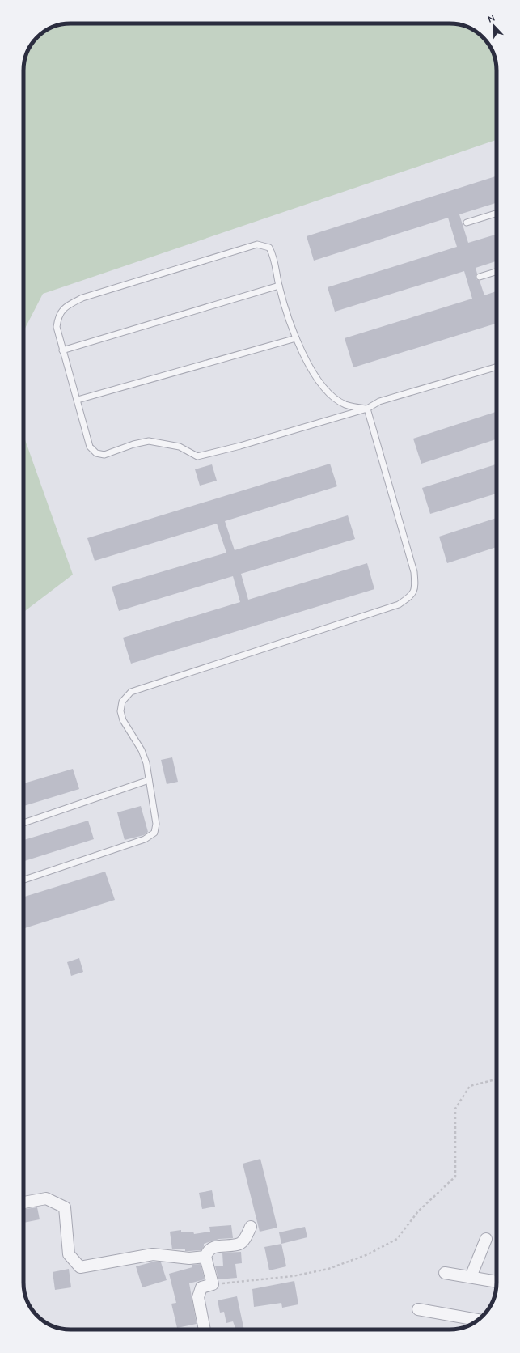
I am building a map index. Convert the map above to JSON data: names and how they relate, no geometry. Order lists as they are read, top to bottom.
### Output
{
  "north": "top"
}
